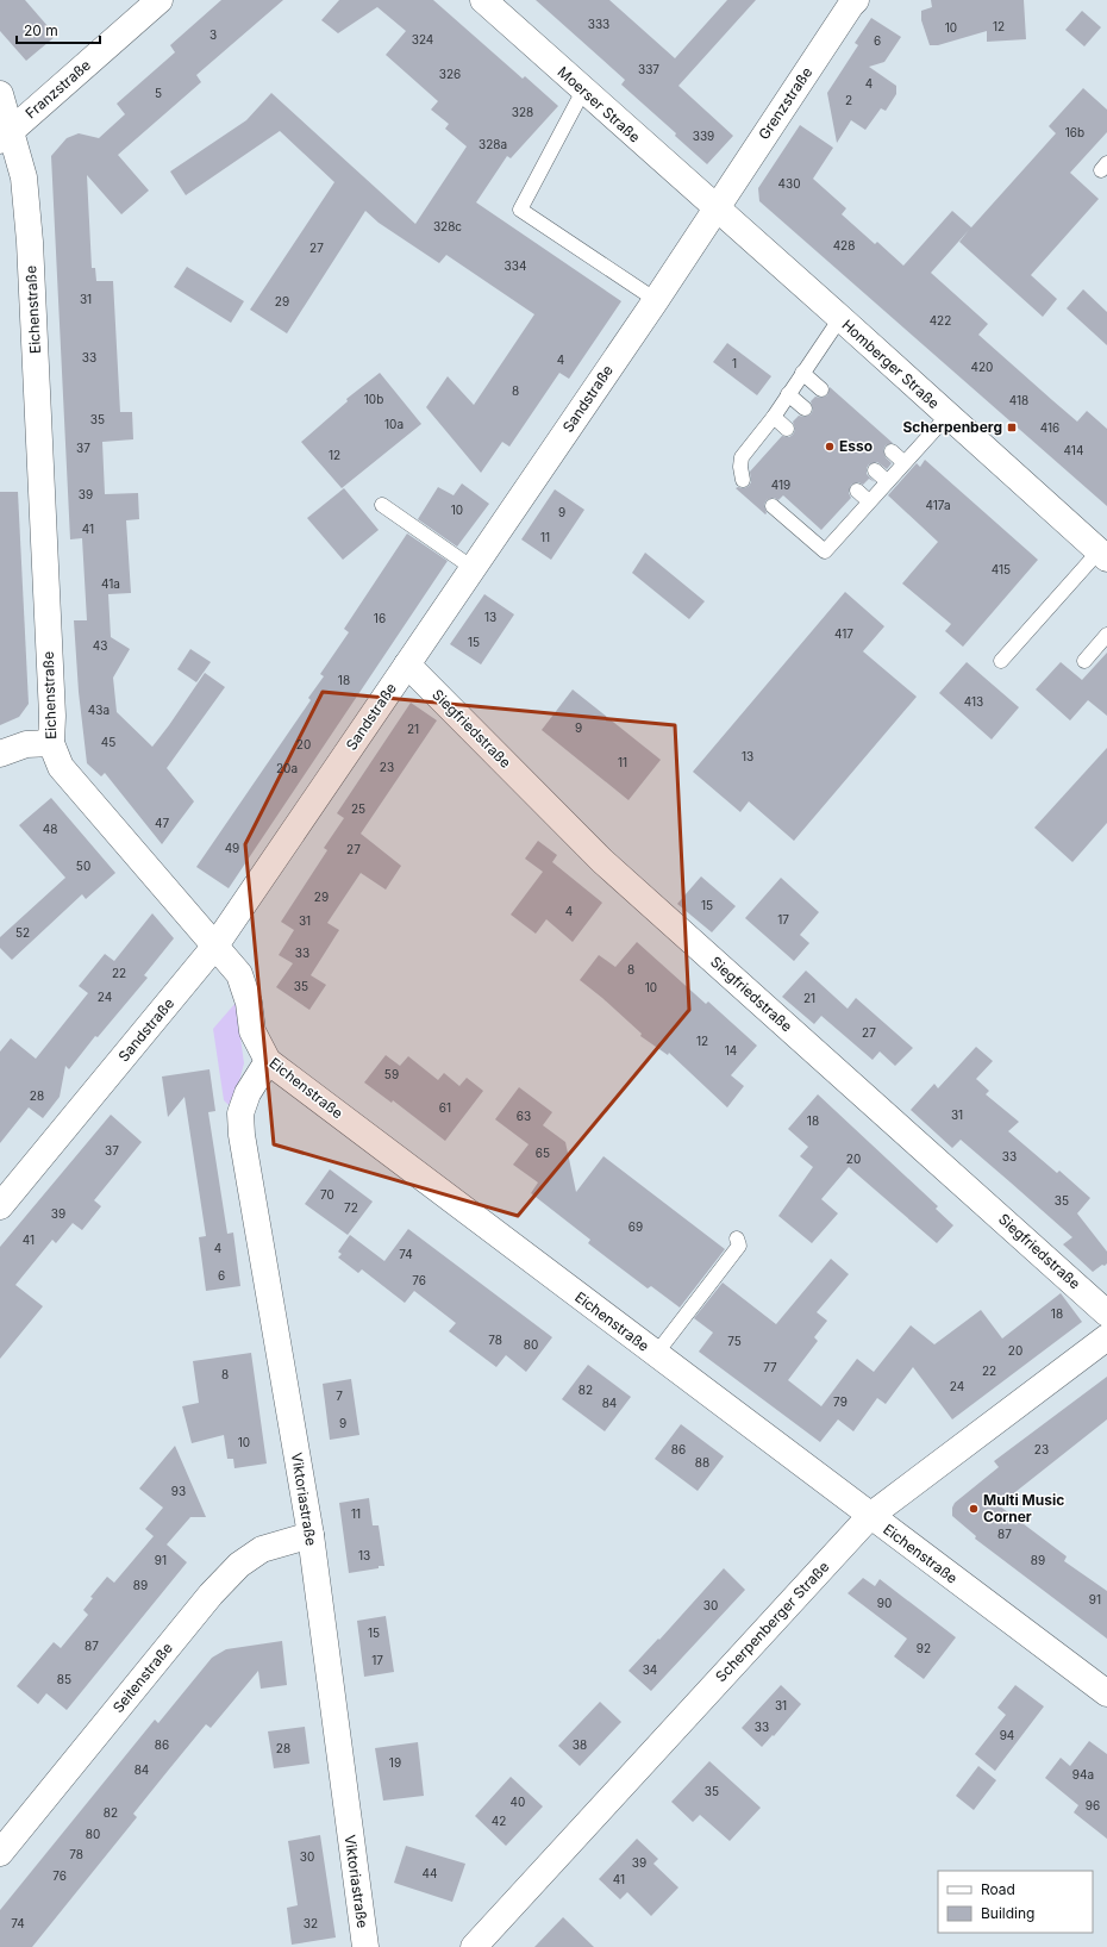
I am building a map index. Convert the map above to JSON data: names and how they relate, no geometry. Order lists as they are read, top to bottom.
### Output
{
  "streets": {
    "street": [
      "Franzstraße",
      "Grenzstraße",
      "Moerser Straße",
      "Eichenstraße",
      "Homberger Straße",
      "Sandstraße",
      "Siegfriedstraße",
      "Viktoriastraße",
      "Scherpenberger Straße",
      "Seitenstraße"
    ]
  },
  "crossings": [
    ["Franzstraße", "Eichenstraße"],
    ["Grenzstraße", "Moerser Straße"],
    ["Grenzstraße", "Homberger Straße"],
    ["Grenzstraße", "Sandstraße"],
    ["Moerser Straße", "Homberger Straße"],
    ["Moerser Straße", "Sandstraße"],
    ["Eichenstraße", "Sandstraße"],
    ["Eichenstraße", "Viktoriastraße"],
    ["Eichenstraße", "Scherpenberger Straße"],
    ["Homberger Straße", "Sandstraße"],
    ["Sandstraße", "Siegfriedstraße"],
    ["Viktoriastraße", "Seitenstraße"]
  ],
  "places": {
    "transit": ["Scherpenberg"],
    "other": ["Esso", "Multi Music Corner"]
  },
  "house_numbers": [
    "333",
    "12",
    "10",
    "3",
    "324",
    "6",
    "337",
    "326",
    "4",
    "5",
    "2",
    "328",
    "16b",
    "339",
    "328a",
    "430",
    "328c",
    "428",
    "27",
    "334",
    "31",
    "29",
    "422",
    "33",
    "4",
    "1",
    "420",
    "8",
    "10b",
    "418",
    "35",
    "10a",
    "416",
    "37",
    "414",
    "12",
    "419",
    "39",
    "417a",
    "10",
    "9",
    "41",
    "11",
    "415",
    "41a",
    "13",
    "16",
    "417",
    "15",
    "43",
    "18",
    "413",
    "43a",
    "9",
    "21",
    "45",
    "20",
    "13",
    "11",
    "23",
    "20a",
    "25",
    "47",
    "48",
    "49",
    "27",
    "50",
    "29",
    "15",
    "4",
    "17",
    "31",
    "52",
    "33",
    "8",
    "22",
    "35",
    "10",
    "24",
    "21",
    "27",
    "12",
    "14",
    "59",
    "28",
    "61",
    "31",
    "63",
    "18",
    "37",
    "65",
    "33",
    "20",
    "70",
    "35",
    "72",
    "39",
    "69",
    "41",
    "4",
    "74",
    "6",
    "76",
    "18",
    "78",
    "75",
    "80",
    "20",
    "77",
    "22",
    "8",
    "24",
    "82",
    "7",
    "79",
    "84",
    "9",
    "10",
    "86",
    "23",
    "88",
    "93",
    "11",
    "87",
    "13",
    "91",
    "89",
    "89",
    "91",
    "90",
    "30",
    "15",
    "87",
    "92",
    "17",
    "34",
    "85",
    "31",
    "33",
    "94",
    "86",
    "38",
    "28",
    "19",
    "84",
    "94a",
    "35",
    "40",
    "96",
    "82",
    "42",
    "80",
    "78",
    "30",
    "39",
    "44",
    "76",
    "41",
    "74",
    "32"
  ],
  "legend": ["Road", "Building"],
  "scale_bar": "20 m"
}
